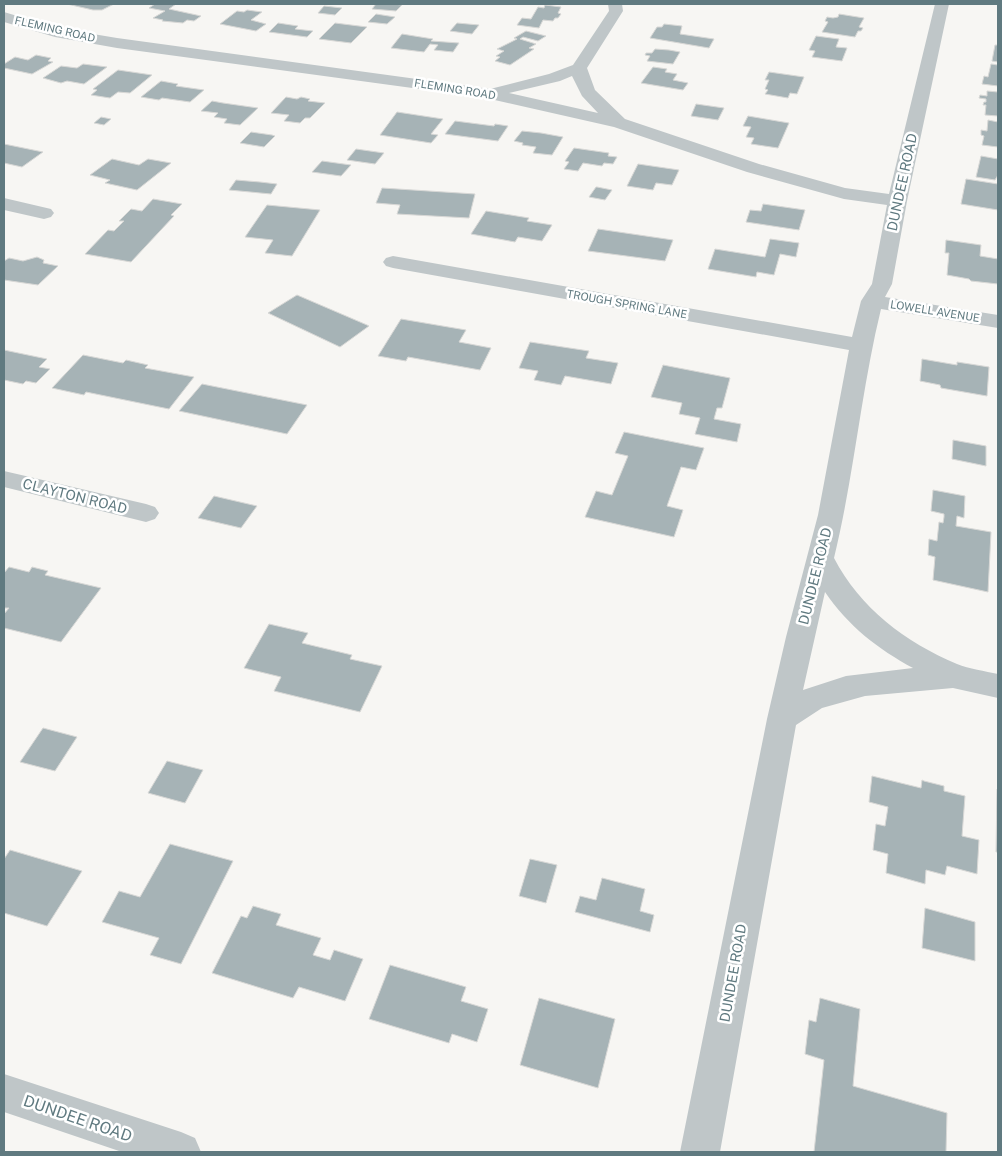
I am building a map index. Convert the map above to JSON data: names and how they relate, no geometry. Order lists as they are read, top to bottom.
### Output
{
  "streets": {
    "street": [
      "FLEMING ROAD",
      "DUNDEE ROAD",
      "TROUGH SPRING LANE",
      "LOWELL AVENUE",
      "CLAYTON ROAD"
    ]
  },
  "crossings": [
    ["FLEMING ROAD", "DUNDEE ROAD"],
    ["DUNDEE ROAD", "TROUGH SPRING LANE"],
    ["DUNDEE ROAD", "LOWELL AVENUE"]
  ]
}
